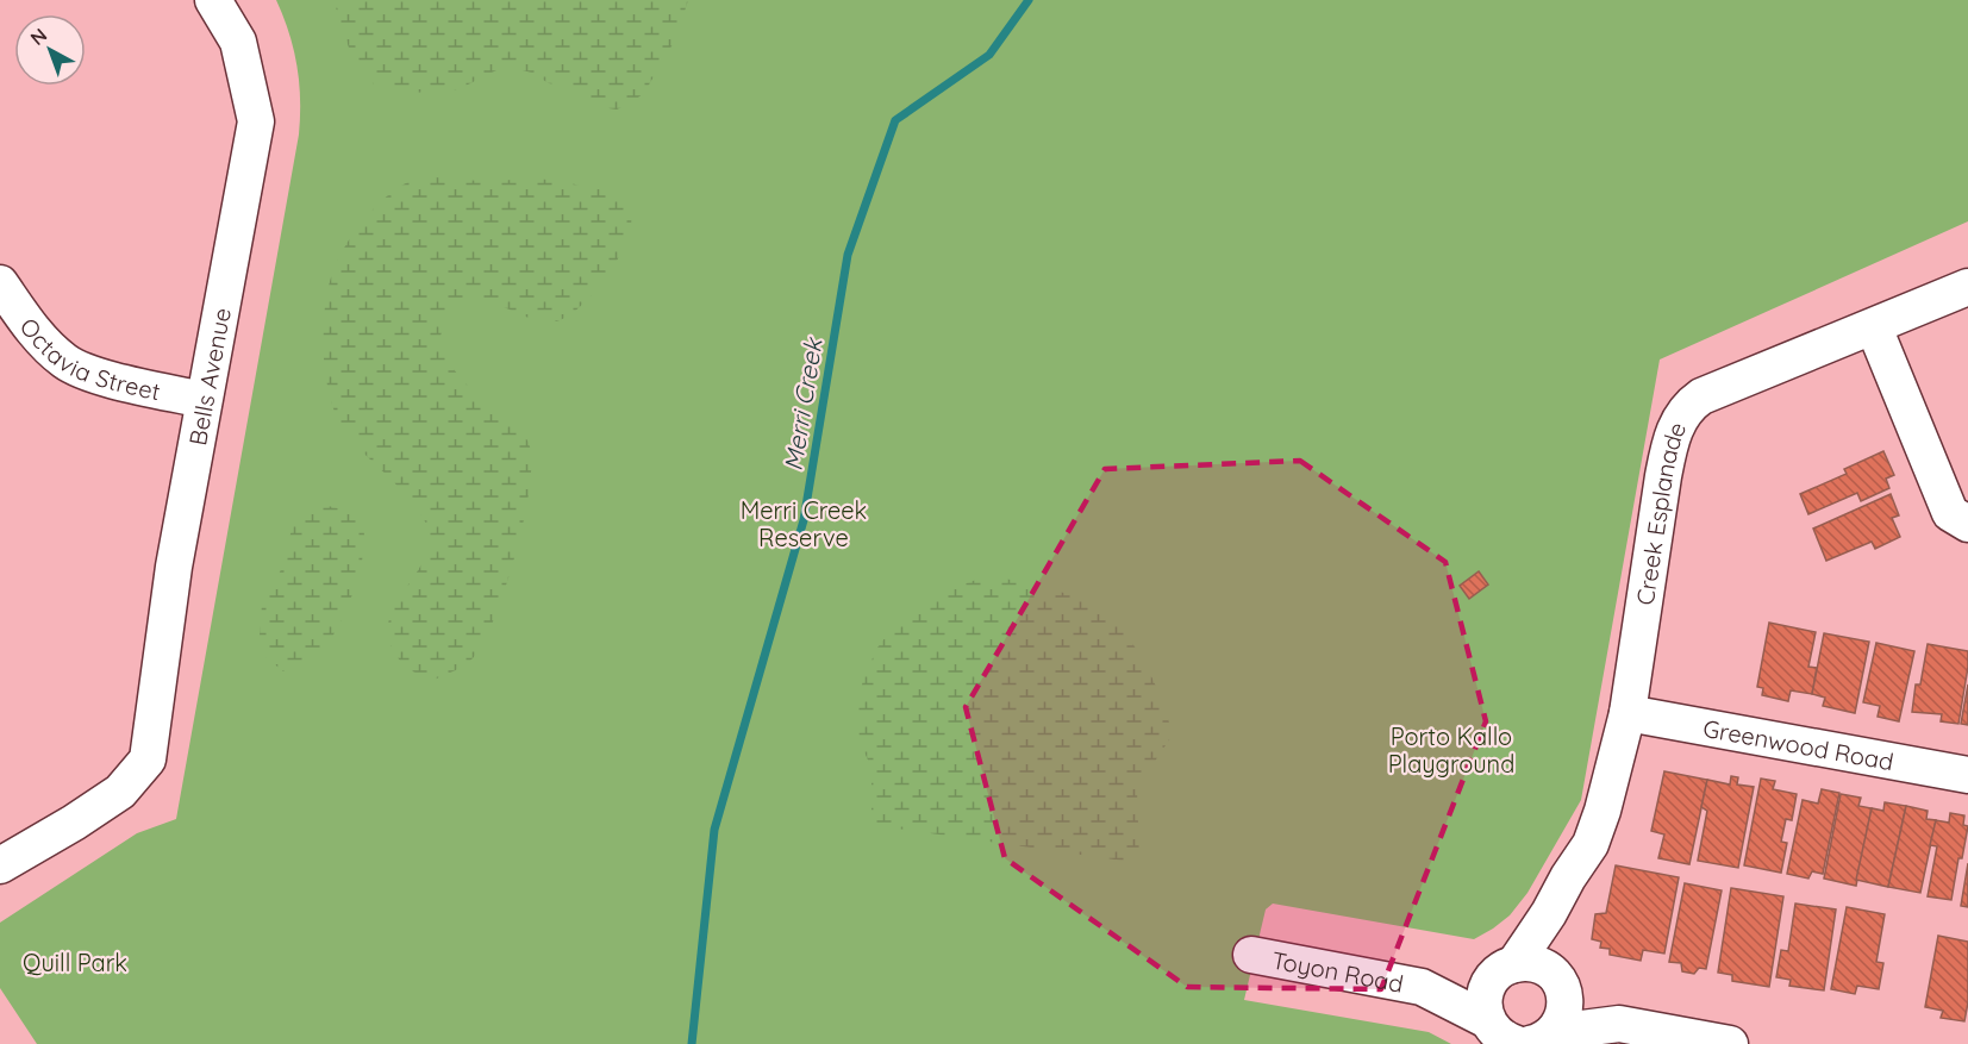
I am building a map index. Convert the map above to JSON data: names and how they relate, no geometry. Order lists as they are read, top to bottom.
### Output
{
  "streets": {
    "street": [
      "Octavia Street",
      "Bells Avenue",
      "Creek Esplanade",
      "Greenwood Road",
      "Toyon Road"
    ]
  },
  "crossings": [
    ["Octavia Street", "Bells Avenue"],
    ["Creek Esplanade", "Greenwood Road"],
    ["Creek Esplanade", "Toyon Road"]
  ],
  "water": ["Merri Creek"],
  "parks": ["Merri Creek Reserve", "Porto Kallo Playground", "Quill Park"],
  "north": "top left"
}
